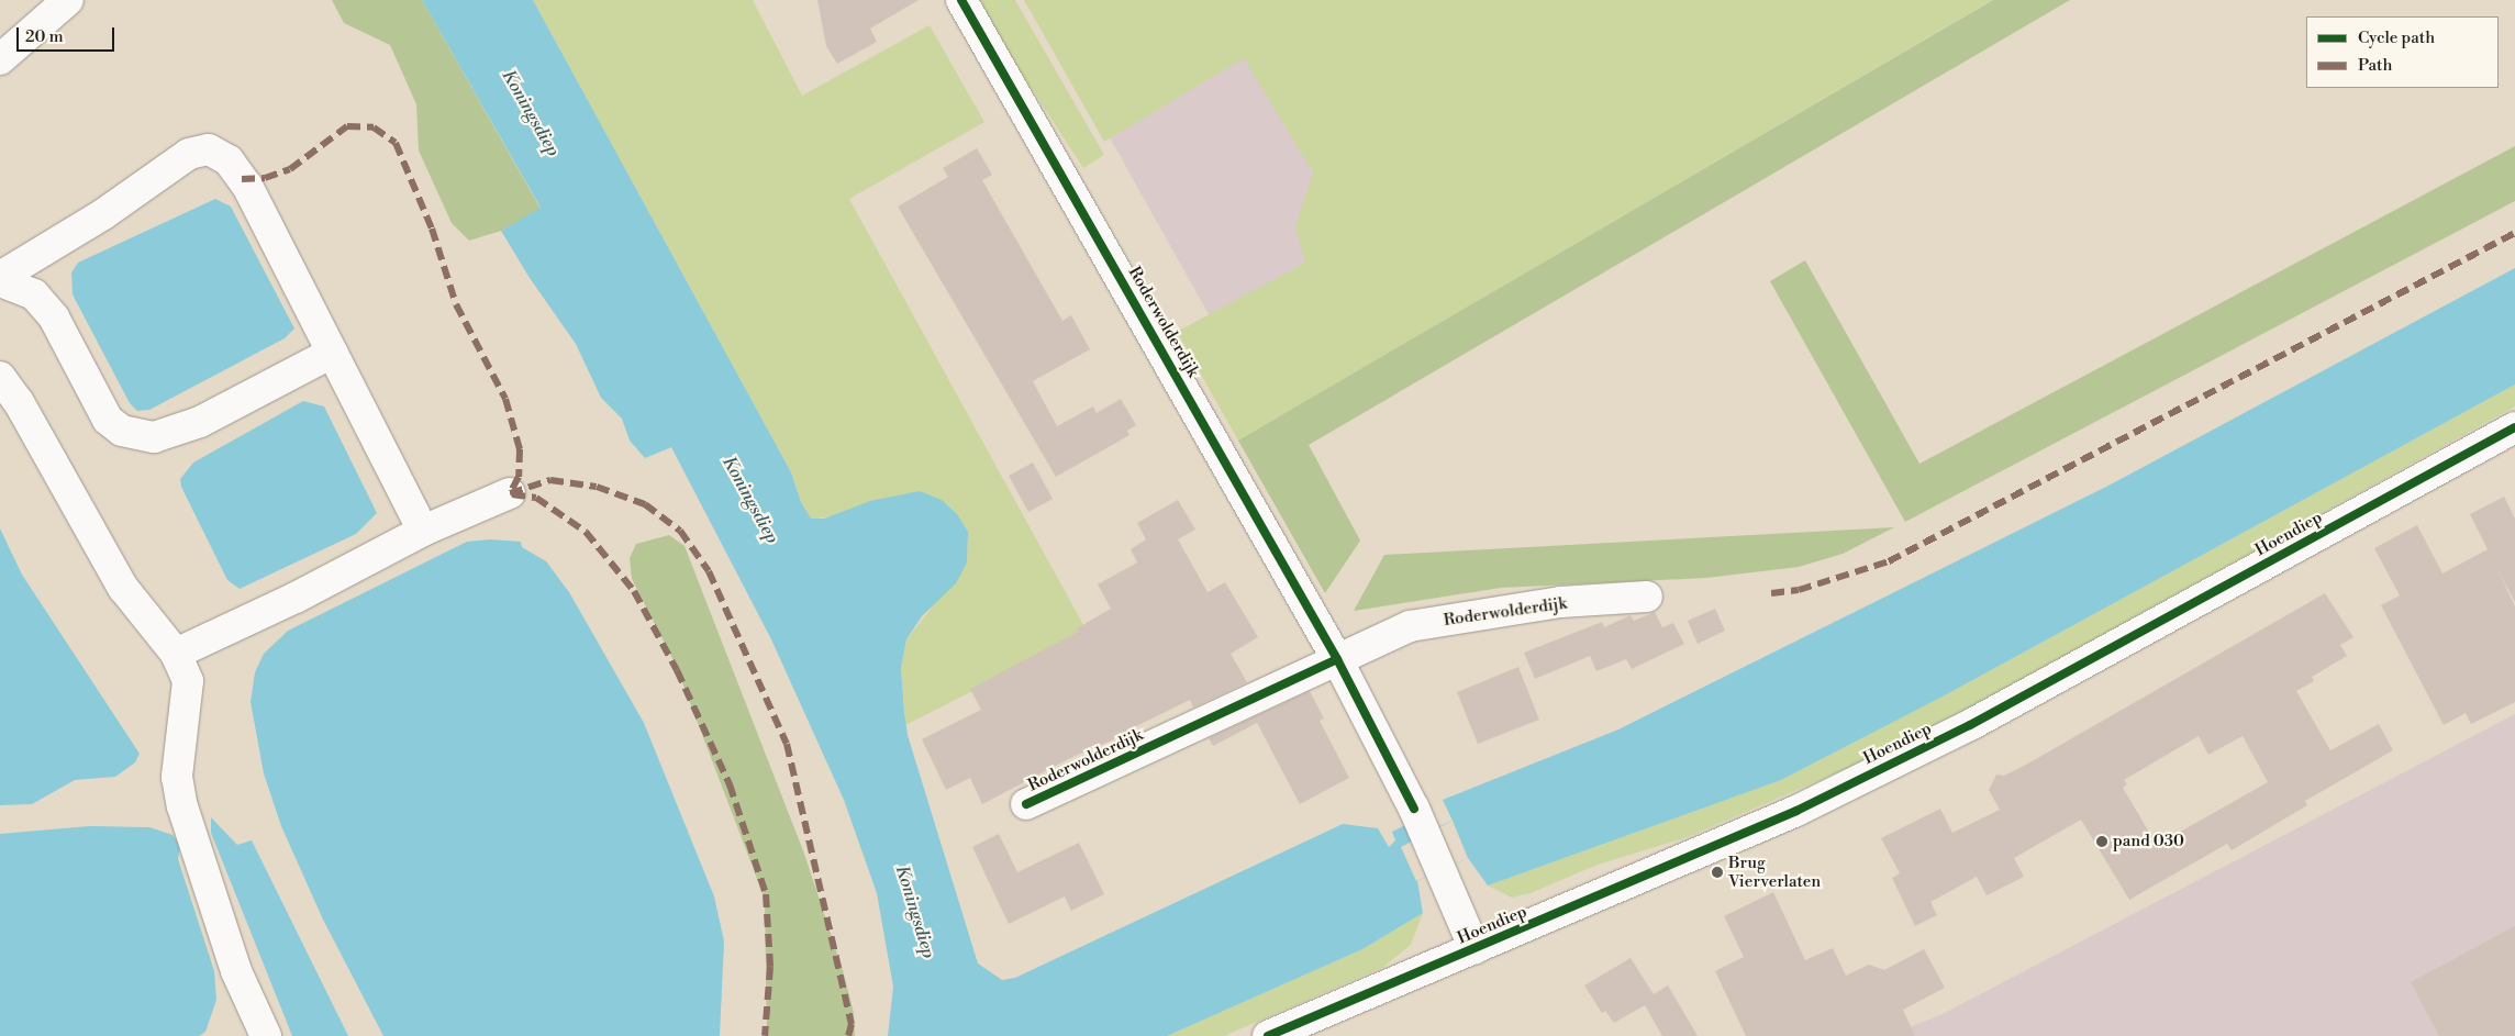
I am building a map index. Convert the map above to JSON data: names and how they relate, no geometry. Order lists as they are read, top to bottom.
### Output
{
  "streets": {
    "street": ["Roderwolderdijk", "Hoendiep"]
  },
  "crossings": [
    ["Roderwolderdijk", "Hoendiep"]
  ],
  "water": ["Koningsdiep"],
  "places": ["pand 030", "Brug Vierverlaten"],
  "legend": ["Cycle path", "Path"],
  "scale_bar": "20 m"
}
